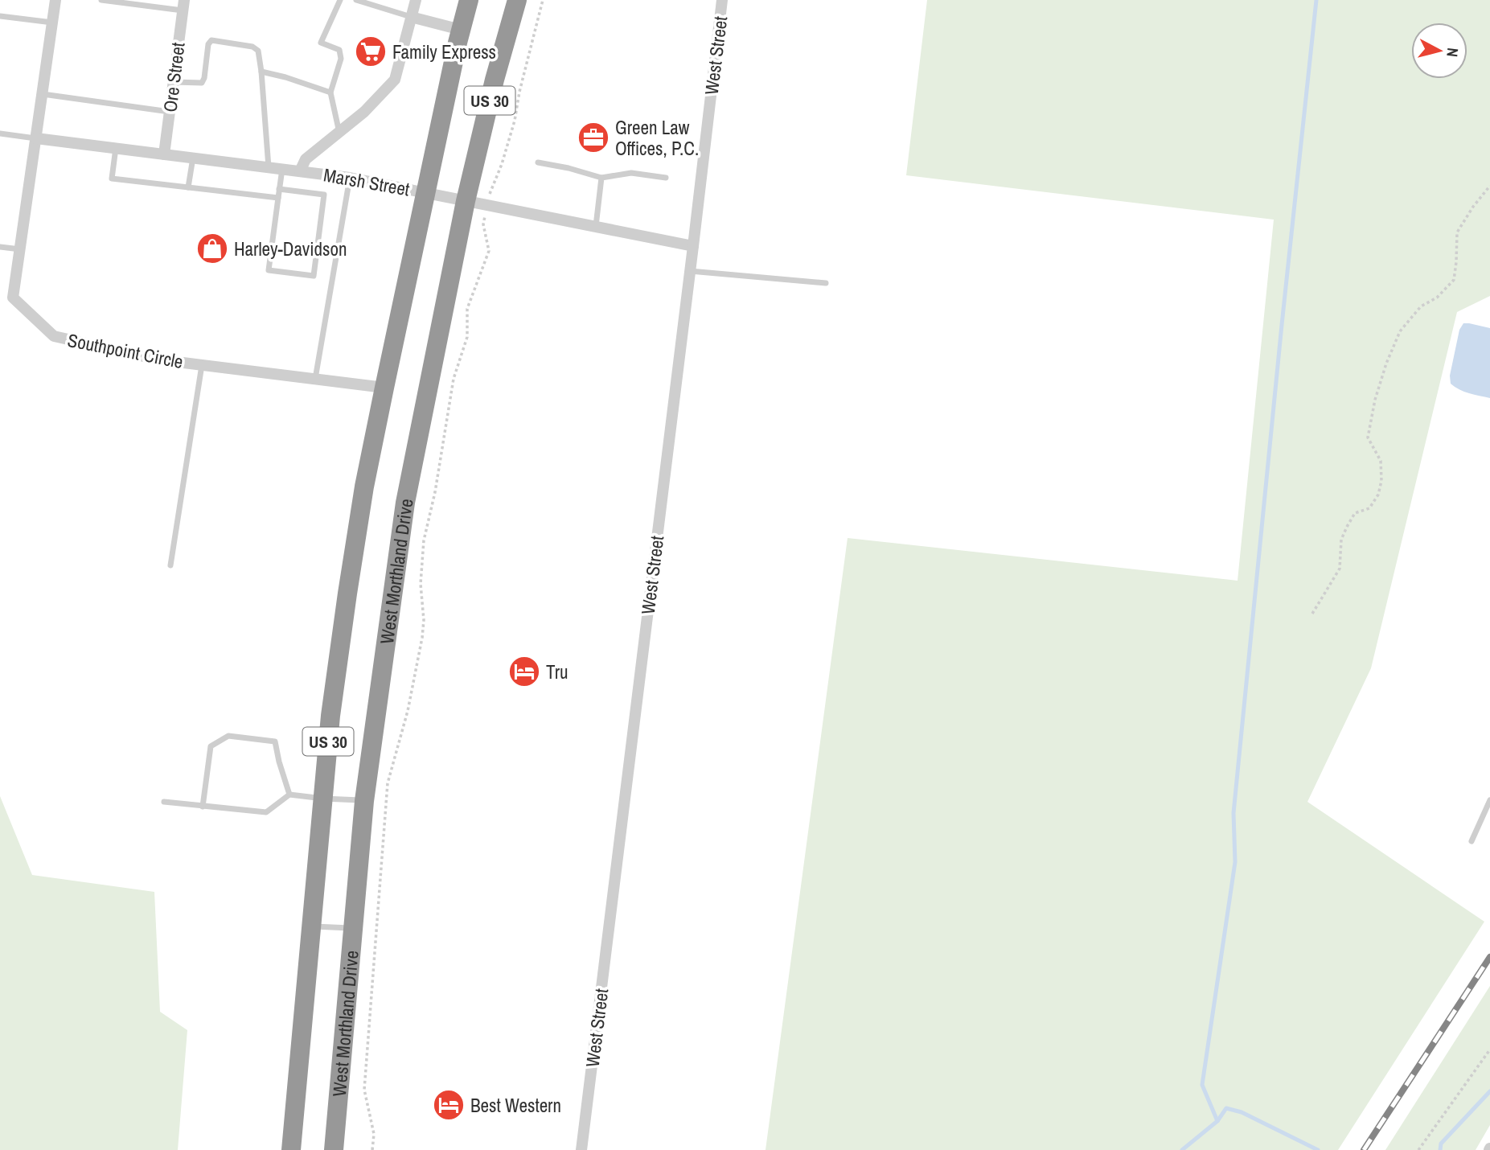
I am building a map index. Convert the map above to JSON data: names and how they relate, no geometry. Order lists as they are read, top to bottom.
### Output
{
  "streets": {
    "highway": ["US 30", "West Morthland Drive"],
    "street": [
      "West Street",
      "Ore Street",
      "Marsh Street",
      "Southpoint Circle"
    ]
  },
  "crossings": [
    ["West Street", "Marsh Street"],
    ["Ore Street", "Marsh Street"],
    ["US 30", "Marsh Street"],
    ["US 30", "Southpoint Circle"],
    ["Marsh Street", "Southpoint Circle"],
    ["Marsh Street", "West Morthland Drive"]
  ],
  "places": {
    "supermarket": ["Family Express"],
    "office": ["Green Law Offices, P.C."],
    "shop": ["Harley-Davidson"],
    "hotel": ["Tru", "Best Western"]
  },
  "north": "right"
}
